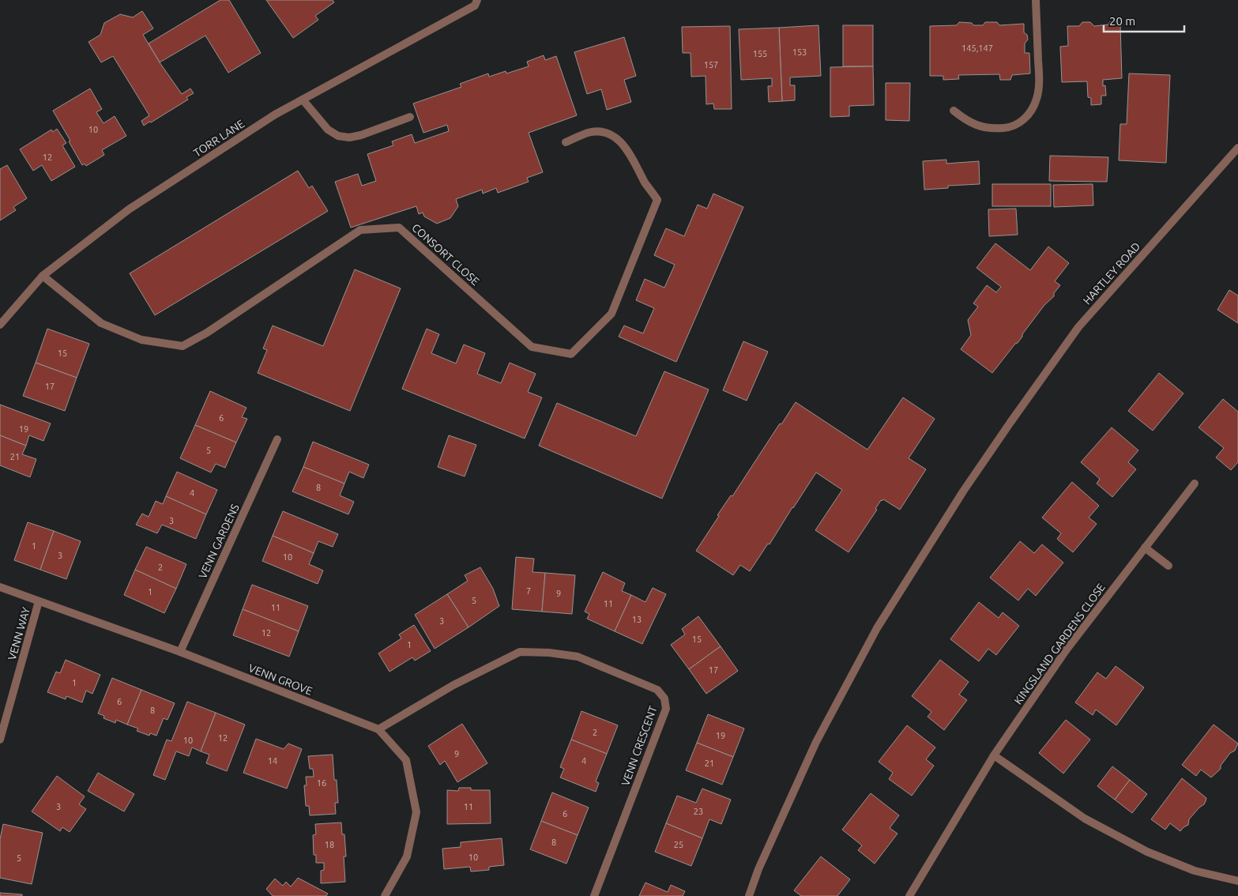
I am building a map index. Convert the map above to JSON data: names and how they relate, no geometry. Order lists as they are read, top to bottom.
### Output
{
  "streets": {
    "street": [
      "TORR LANE",
      "CONSORT CLOSE",
      "HARTLEY ROAD",
      "VENN GARDENS",
      "VENN WAY",
      "KINGSLAND GARDENS CLOSE",
      "VENN GROVE",
      "VENN CRESCENT"
    ]
  },
  "crossings": [
    ["TORR LANE", "CONSORT CLOSE"],
    ["VENN GARDENS", "VENN GROVE"],
    ["VENN WAY", "VENN GROVE"],
    ["VENN GROVE", "VENN CRESCENT"]
  ],
  "house_numbers": [
    "145,147",
    "153",
    "155",
    "157",
    "10",
    "12",
    "15",
    "17",
    "6",
    "19",
    "5",
    "21",
    "8",
    "4",
    "3",
    "1",
    "3",
    "10",
    "2",
    "7",
    "1",
    "9",
    "5",
    "11",
    "11",
    "13",
    "3",
    "12",
    "15",
    "1",
    "17",
    "1",
    "6",
    "8",
    "2",
    "19",
    "12",
    "10",
    "9",
    "14",
    "4",
    "21",
    "16",
    "3",
    "11",
    "23",
    "6",
    "8",
    "18",
    "25",
    "10",
    "5"
  ],
  "scale_bar": "20 m"
}
